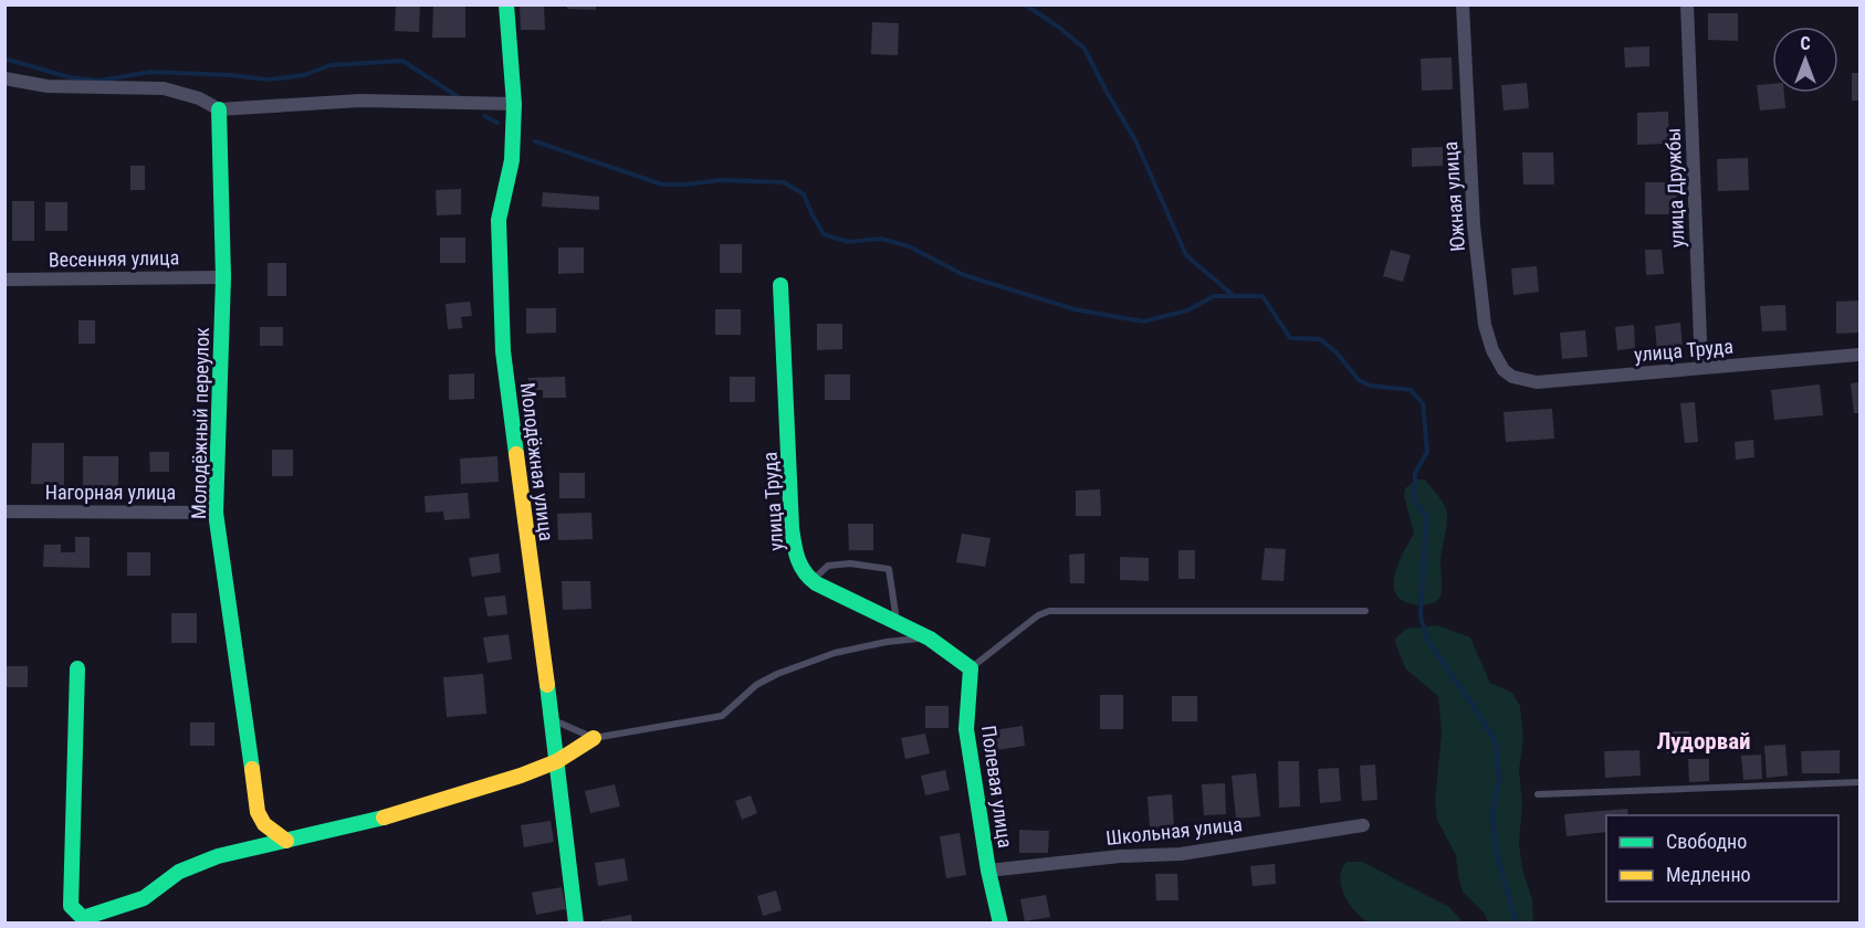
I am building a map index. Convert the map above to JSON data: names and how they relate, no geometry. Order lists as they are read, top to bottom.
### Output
{
  "streets": {
    "street": [
      "улица Дружбы",
      "Южная улица",
      "Весенняя улица",
      "улица Труда",
      "Молодёжный переулок",
      "Молодёжная улица",
      "Нагорная улица",
      "Полевая улица",
      "Школьная улица"
    ]
  },
  "crossings": [
    ["улица Дружбы", "улица Труда"],
    ["Южная улица", "улица Труда"],
    ["Весенняя улица", "Молодёжный переулок"],
    ["улица Труда", "Полевая улица"],
    ["Молодёжный переулок", "Нагорная улица"],
    ["Полевая улица", "Школьная улица"]
  ],
  "districts": ["Лудорвай"],
  "legend": ["Свободно", "Медленно"],
  "north": "top"
}
